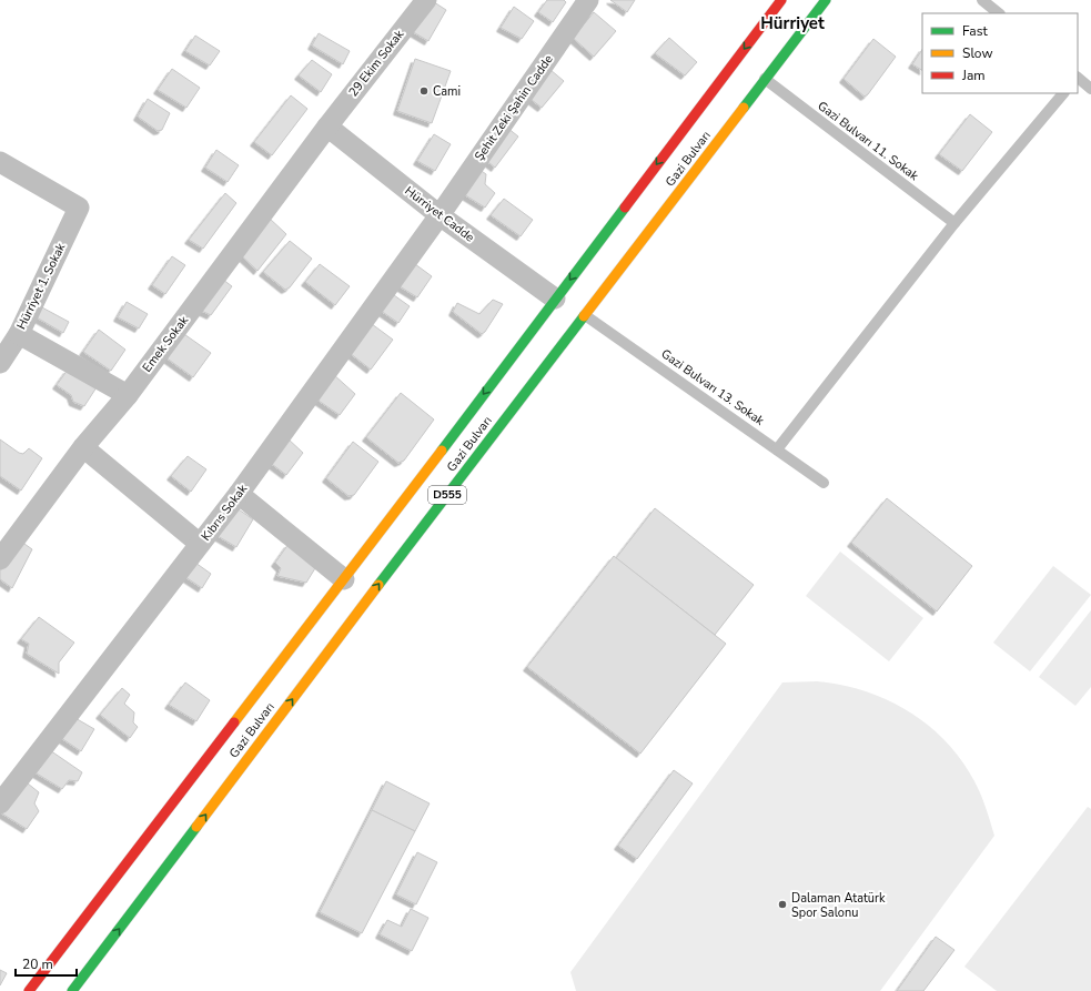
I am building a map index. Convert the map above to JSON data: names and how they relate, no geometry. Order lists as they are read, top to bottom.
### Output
{
  "streets": {
    "main road": ["Gazi Bulvarı", "D555"],
    "street": [
      "29 Ekim Sokak",
      "Şehit Zeki Şahin Cadde",
      "Hürriyet Cadde",
      "Hürriyet 1. Sokak",
      "Emek Sokak",
      "Kıbrıs Sokak"
    ],
    "lane": ["Gazi Bulvarı 11. Sokak", "Gazi Bulvarı 13. Sokak"]
  },
  "crossings": [
    ["29 Ekim Sokak", "Hürriyet Cadde"],
    ["29 Ekim Sokak", "Emek Sokak"],
    ["Şehit Zeki Şahin Cadde", "Hürriyet Cadde"],
    ["Şehit Zeki Şahin Cadde", "Kıbrıs Sokak"],
    ["Gazi Bulvarı 11. Sokak", "Gazi Bulvarı"],
    ["Gazi Bulvarı", "Hürriyet Cadde"],
    ["Gazi Bulvarı", "Gazi Bulvarı 13. Sokak"],
    ["Hürriyet Cadde", "Emek Sokak"],
    ["Hürriyet Cadde", "Kıbrıs Sokak"]
  ],
  "districts": ["Hürriyet"],
  "places": ["Cami", "Dalaman Atatürk Spor Salonu"],
  "legend": ["Fast", "Slow", "Jam"],
  "scale_bar": "20 m"
}
